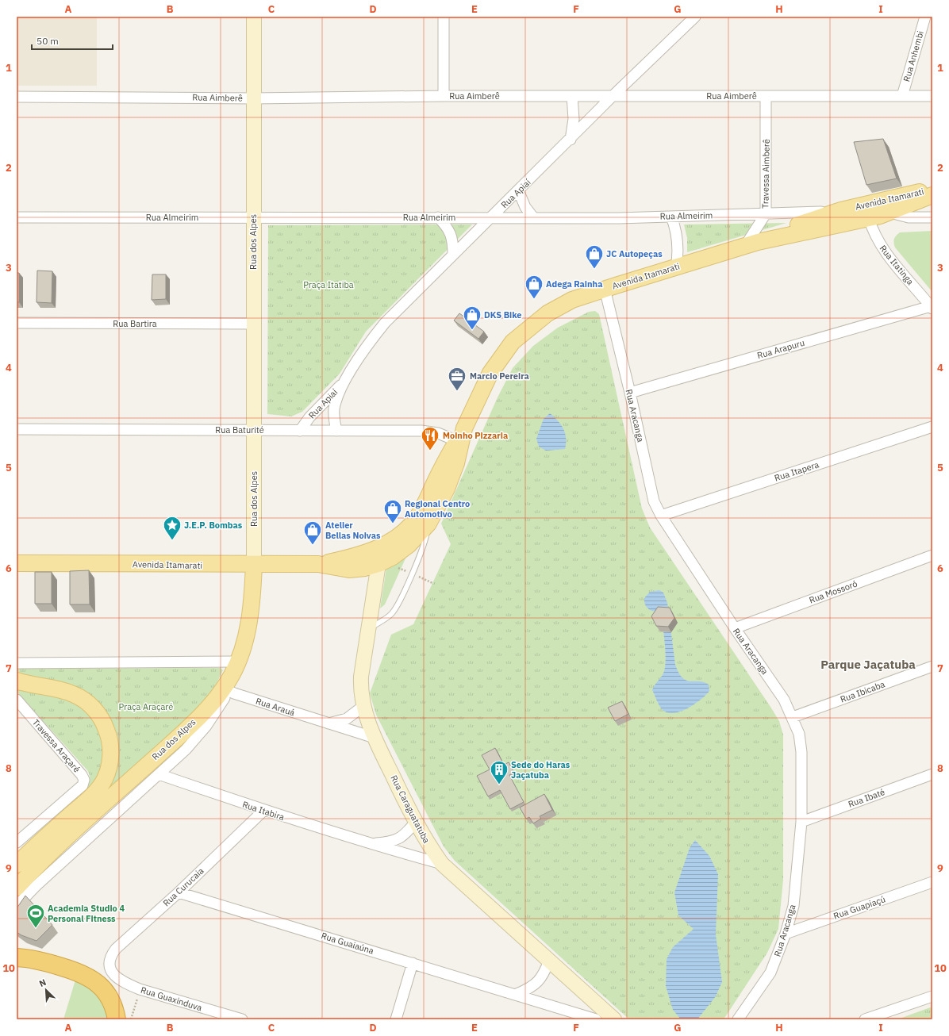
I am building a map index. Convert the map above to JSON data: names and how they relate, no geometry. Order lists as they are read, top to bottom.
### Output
{
  "streets": {
    "main road": ["Avenida Itamarati", "Rua dos Alpes"],
    "street": [
      "Rua Anhembi",
      "Rua Aimberê",
      "Travessa Aimberê",
      "Rua Apiaí",
      "Rua Almeirim",
      "Rua Itatinga",
      "Rua Bartira",
      "Rua Arapuru",
      "Rua Aracanga",
      "Rua Baturité",
      "Rua Itapera",
      "Rua Mossoró",
      "Rua Ibicaba",
      "Rua Arauá",
      "Travessa Araçaré",
      "Rua Ibaté",
      "Rua Caraguatatuba",
      "Rua Itabira",
      "Rua Curucaia",
      "Rua Guapiaçú",
      "Rua Guaiaúna",
      "Rua Guaxinduva"
    ]
  },
  "crossings": [
    ["Rua Anhembi", "Rua Aimberê"],
    ["Rua Aimberê", "Travessa Aimberê"],
    ["Rua Aimberê", "Rua Apiaí"],
    ["Rua Aimberê", "Rua dos Alpes"],
    ["Travessa Aimberê", "Avenida Itamarati"],
    ["Travessa Aimberê", "Rua Almeirim"],
    ["Rua Apiaí", "Rua Almeirim"],
    ["Rua Apiaí", "Rua Baturité"],
    ["Avenida Itamarati", "Rua Almeirim"],
    ["Avenida Itamarati", "Rua dos Alpes"],
    ["Avenida Itamarati", "Rua Itatinga"],
    ["Avenida Itamarati", "Rua Aracanga"],
    ["Avenida Itamarati", "Rua Baturité"],
    ["Avenida Itamarati", "Rua Caraguatatuba"],
    ["Rua Almeirim", "Rua dos Alpes"],
    ["Rua dos Alpes", "Rua Bartira"],
    ["Rua dos Alpes", "Rua Baturité"],
    ["Rua dos Alpes", "Rua Arauá"],
    ["Rua dos Alpes", "Rua Itabira"],
    ["Rua Itatinga", "Rua Arapuru"],
    ["Rua Arapuru", "Rua Aracanga"],
    ["Rua Aracanga", "Rua Itapera"],
    ["Rua Aracanga", "Rua Mossoró"],
    ["Rua Aracanga", "Rua Ibicaba"],
    ["Rua Aracanga", "Rua Ibaté"],
    ["Rua Aracanga", "Rua Guapiaçú"],
    ["Rua Arauá", "Rua Caraguatatuba"],
    ["Rua Caraguatatuba", "Rua Itabira"],
    ["Rua Itabira", "Rua Curucaia"],
    ["Rua Curucaia", "Rua Guaiaúna"],
    ["Rua Curucaia", "Rua Guaxinduva"]
  ],
  "districts": ["Parque Jaçatuba"],
  "parks": ["Praça Itatiba", "Praça Araçaré"],
  "places": {
    "shop": [
      "JC Autopeças",
      "Adega Rainha",
      "DKS Bike",
      "Regional Centro Automotivo",
      "Atelier Bellas Noivas"
    ],
    "office": ["Marcio Pereira"],
    "restaurant": ["Moinho Pizzaria"],
    "place": ["J.E.P. Bombas"],
    "building": ["Sede do Haras Jaçatuba"],
    "sports": ["Academia Studio 4 Personal Fitness"]
  },
  "scale_bar": "50 m",
  "north": "top left",
  "grid": {
    "columns": [
      "A",
      "B",
      "C",
      "D",
      "E",
      "F",
      "G",
      "H",
      "I"
    ],
    "rows": [
      "1",
      "2",
      "3",
      "4",
      "5",
      "6",
      "7",
      "8",
      "9",
      "10"
    ]
  }
}
